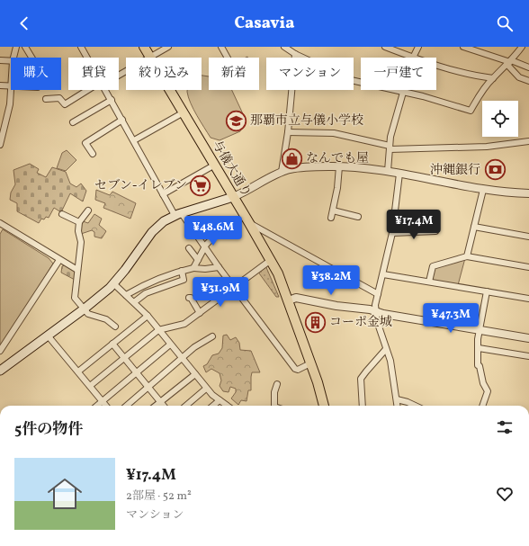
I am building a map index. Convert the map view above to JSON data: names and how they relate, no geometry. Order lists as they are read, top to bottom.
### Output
{
  "streets": {
    "highway": ["与儀大通り"]
  },
  "places": {
    "school or university": ["那覇市立与儀小学校"],
    "shop": ["なんでも屋"],
    "bank": ["沖縄銀行"],
    "supermarket": ["セブン-イレブン"],
    "building": ["コーポ金城"]
  },
  "page": {
    "header": "Casavia",
    "chip": [
      "購入",
      "賃貸",
      "絞り込み",
      "新着",
      "マンション",
      "一戸建て"
    ],
    "price": [
      "¥17.4M",
      "¥48.6M",
      "¥38.2M",
      "¥31.9M",
      "¥47.3M"
    ],
    "heading": "5件の物件",
    "list": [
      {
        "name": "¥17.4M",
        "note": "2部屋 · 52 m² · マンション"
      }
    ]
  }
}
